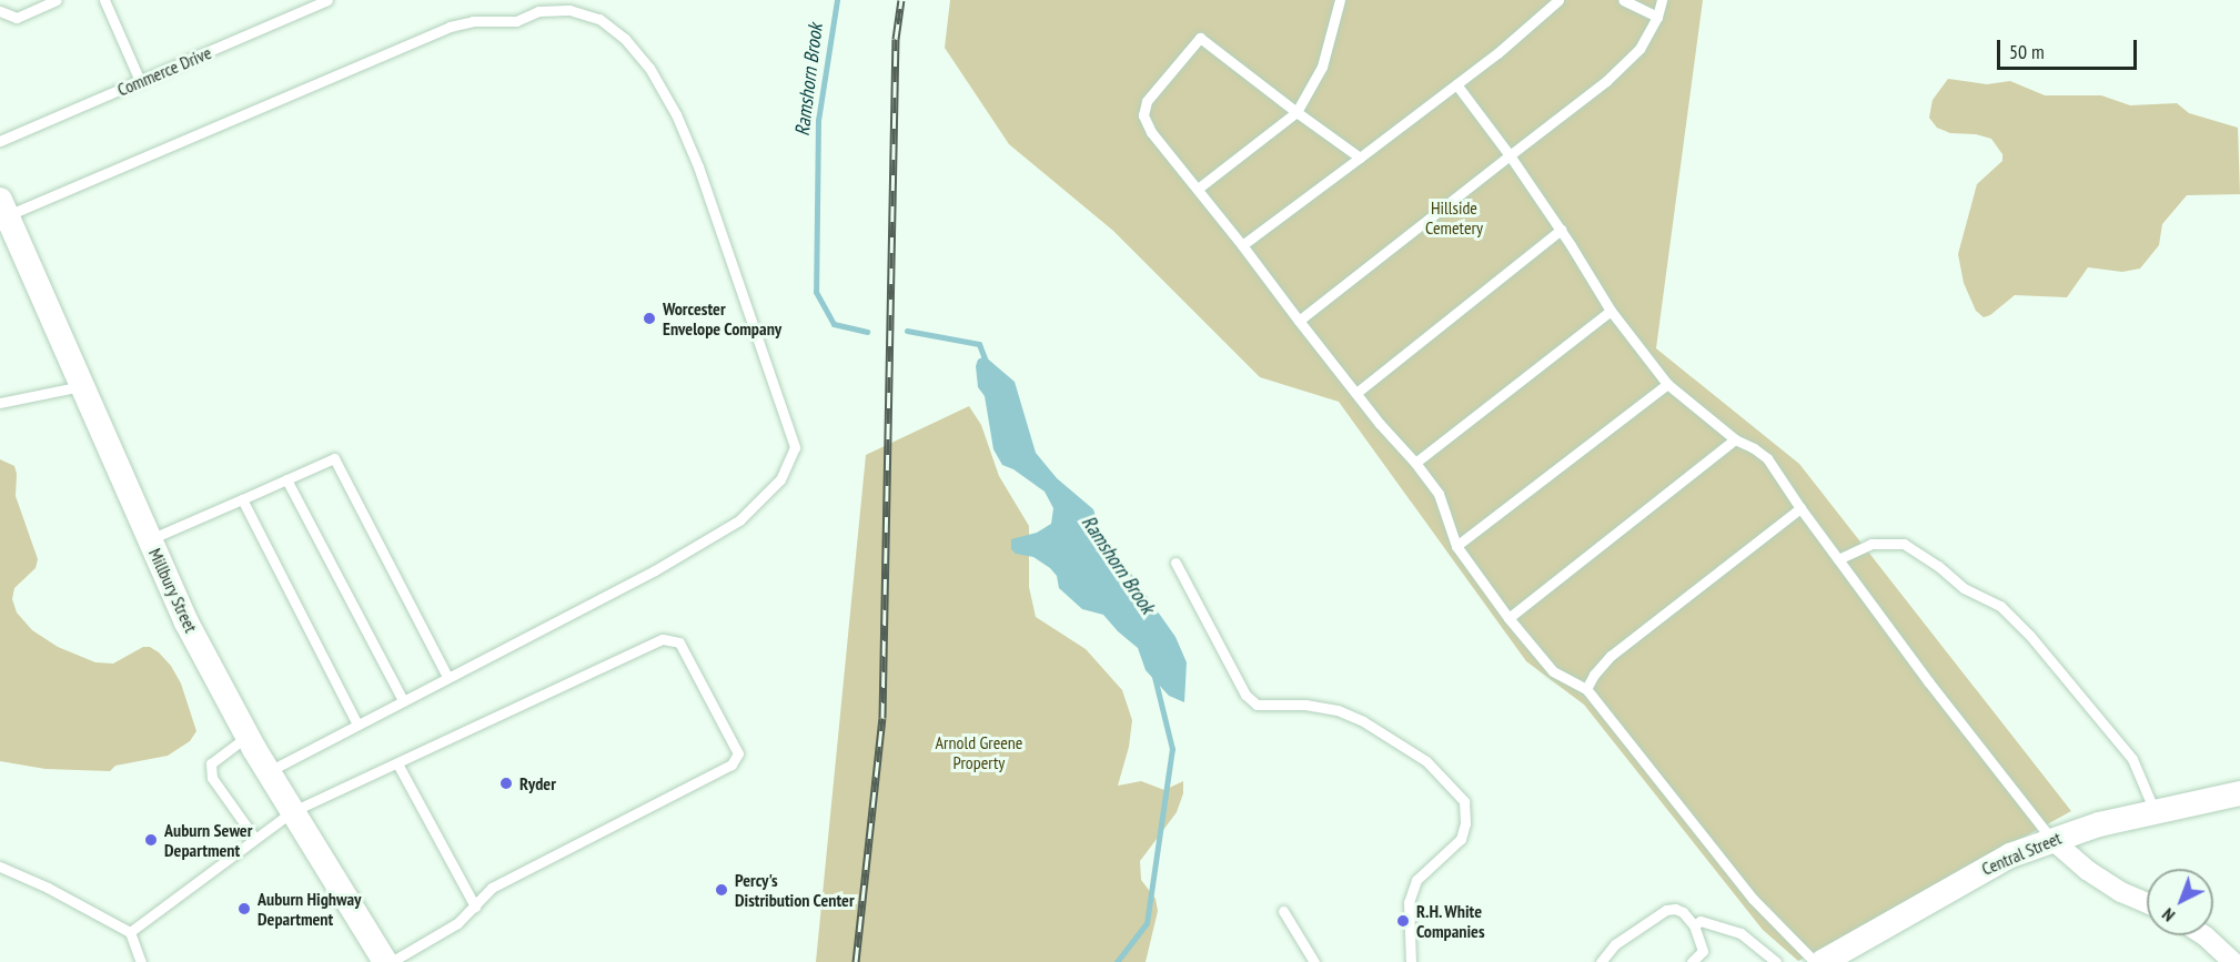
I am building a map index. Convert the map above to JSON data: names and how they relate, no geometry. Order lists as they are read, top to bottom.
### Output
{
  "streets": {
    "street": ["Millbury Street", "Central Street"],
    "lane": ["Commerce Drive"]
  },
  "water": ["Ramshorn Brook"],
  "parks": ["Hillside Cemetery", "Arnold Greene Property"],
  "places": [
    "Worcester Envelope Company",
    "Ryder",
    "Auburn Sewer Department",
    "Percy's Distribution Center",
    "Auburn Highway Department",
    "R.H. White Companies"
  ],
  "scale_bar": "50 m",
  "north": "bottom left"
}
